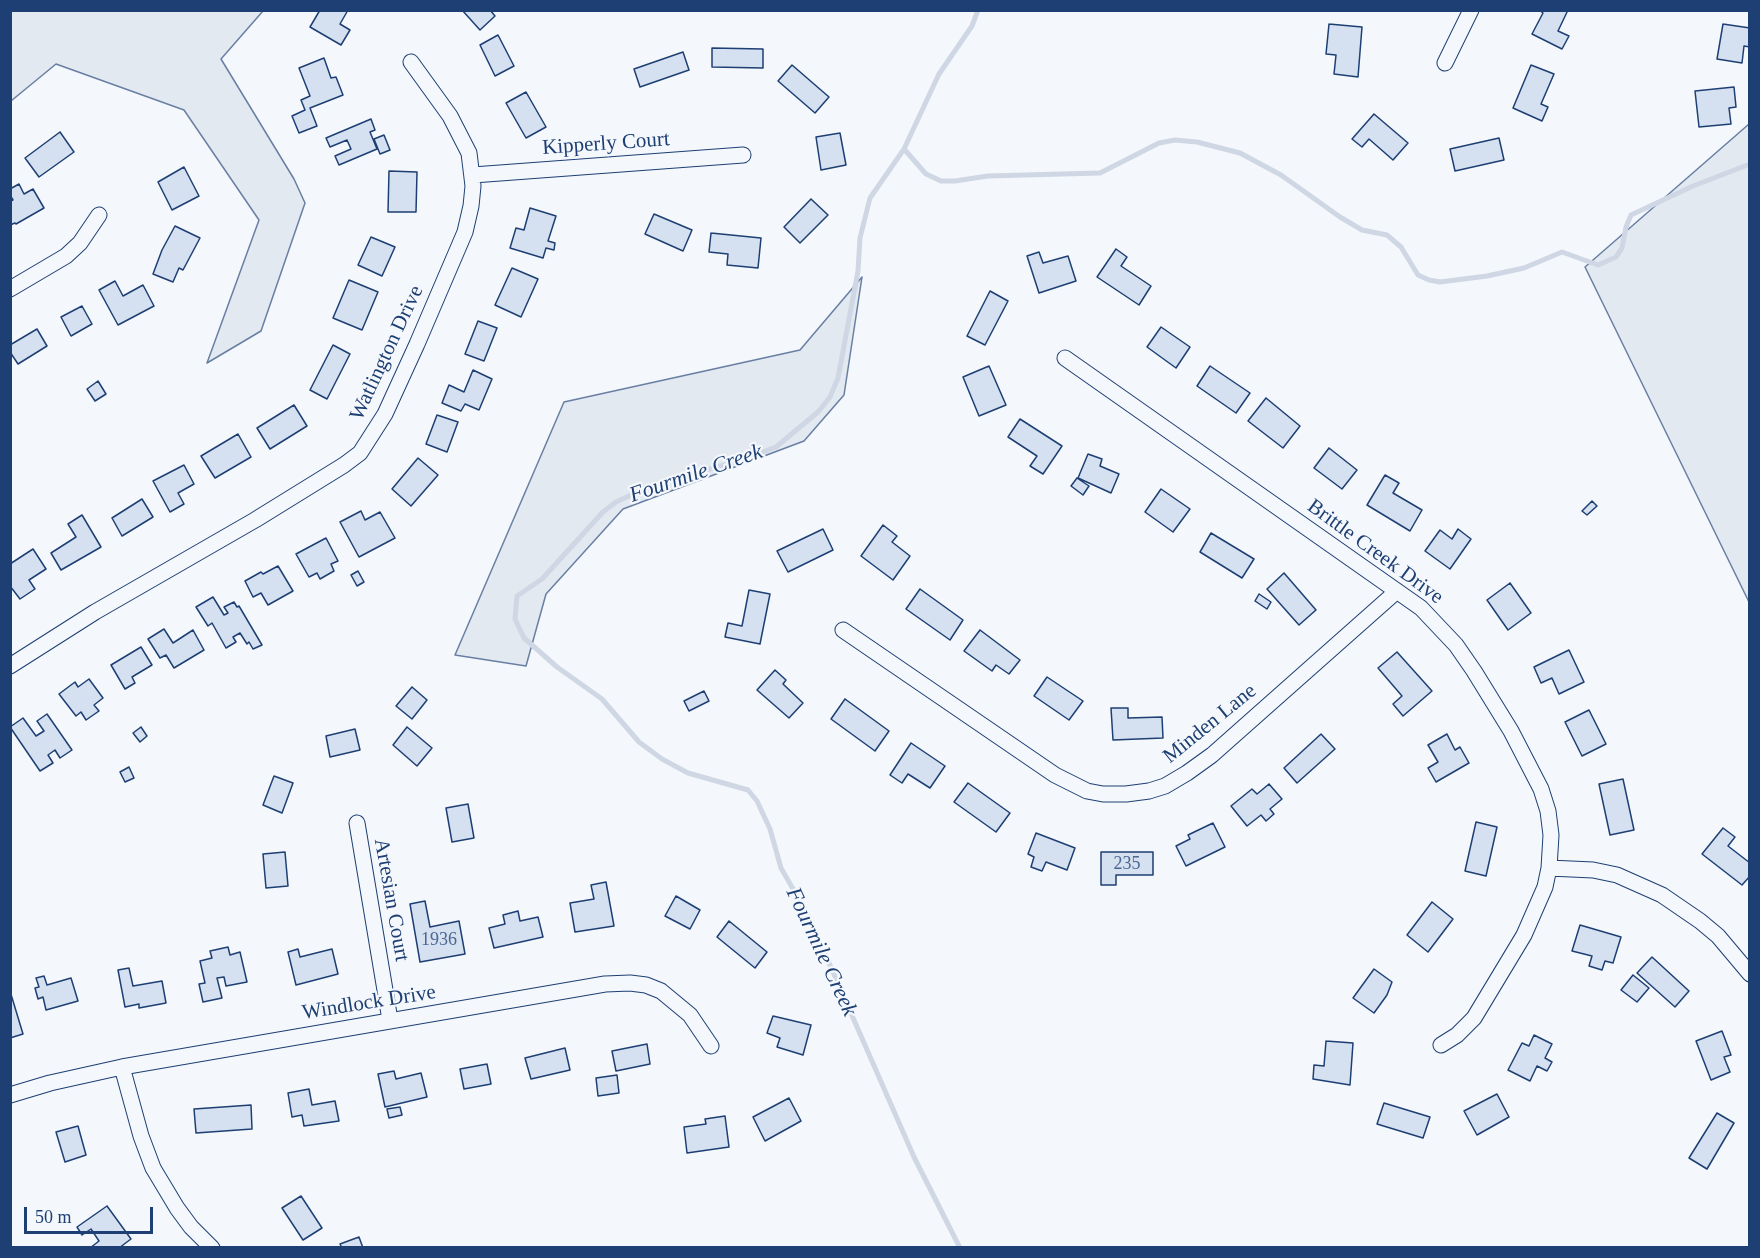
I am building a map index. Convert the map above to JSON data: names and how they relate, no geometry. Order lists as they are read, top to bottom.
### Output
{
  "streets": {
    "street": [
      "Kipperly Court",
      "Watlington Drive",
      "Brittle Creek Drive",
      "Minden Lane",
      "Artesian Court",
      "Windlock Drive"
    ]
  },
  "crossings": [
    ["Kipperly Court", "Watlington Drive"],
    ["Brittle Creek Drive", "Minden Lane"],
    ["Artesian Court", "Windlock Drive"]
  ],
  "water": ["Fourmile Creek"],
  "house_numbers": ["235", "1936"],
  "scale_bar": "50 m"
}
